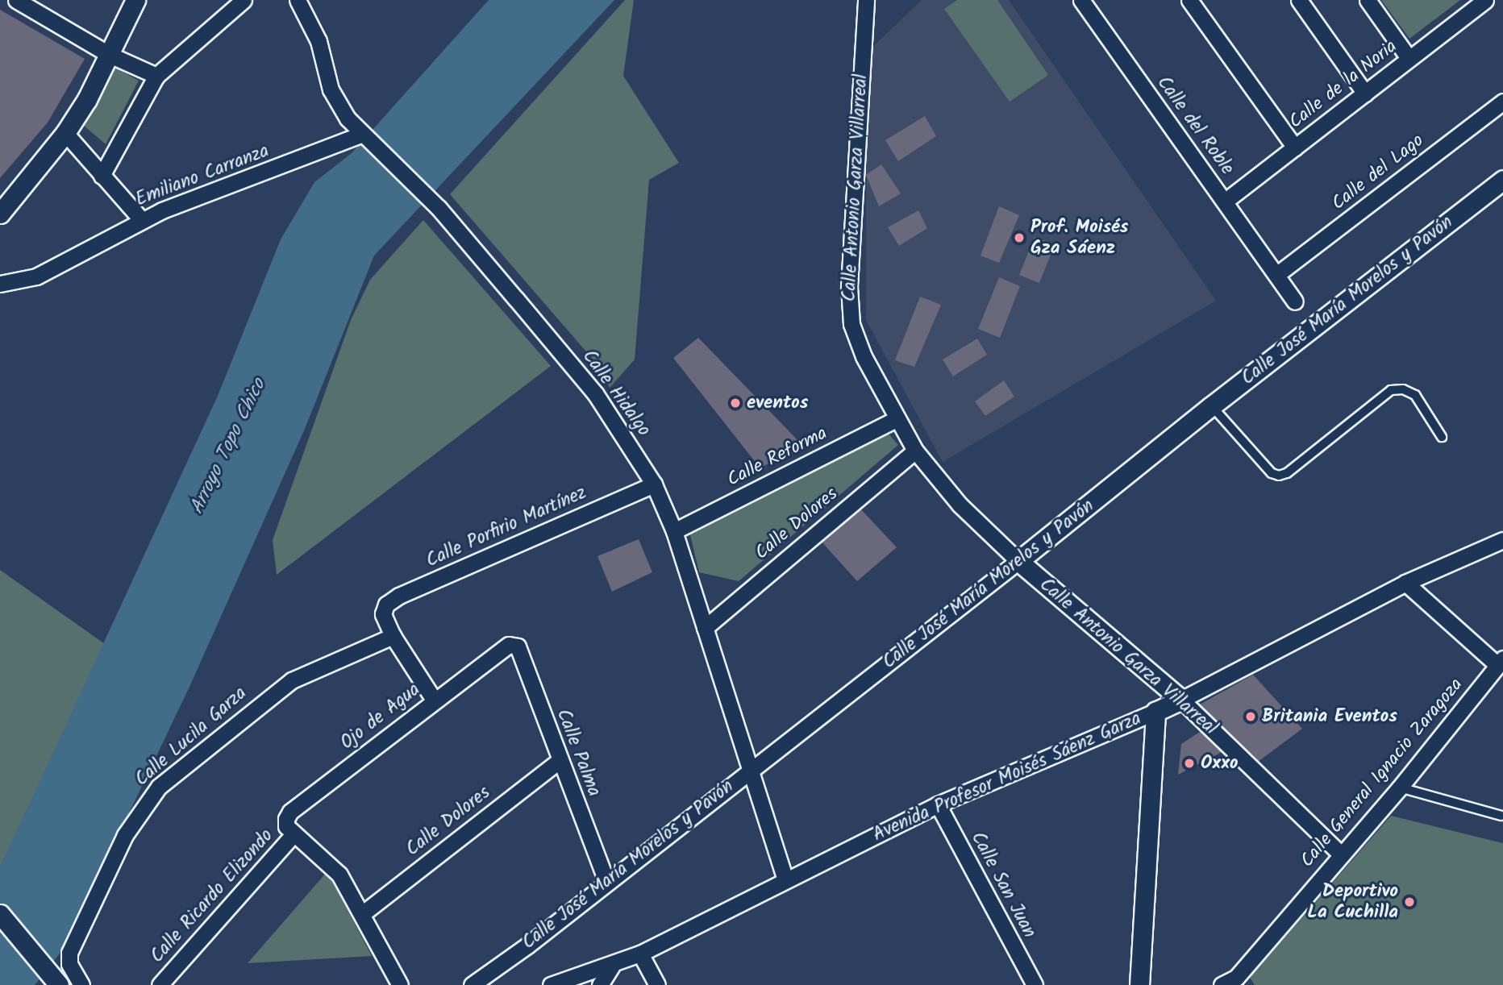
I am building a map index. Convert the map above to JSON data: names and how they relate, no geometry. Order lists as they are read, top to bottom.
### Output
{
  "streets": {
    "street": [
      "Calle de la Noria",
      "Calle del Roble",
      "Calle del Lago",
      "Emiliano Carranza",
      "Calle Antonio Garza Villarreal",
      "Calle José María Morelos y Pavón",
      "Calle Hidalgo",
      "Calle Reforma",
      "Calle Dolores",
      "Calle Porfirio Martínez",
      "Ojo de Agua",
      "Calle Lucila Garza",
      "Calle Palma",
      "Calle General Ignacio Zaragoza",
      "Avenida Profesor Moisés Sáenz Garza",
      "Calle San Juan",
      "Calle Ricardo Elizondo"
    ]
  },
  "crossings": [
    ["Calle de la Noria", "Calle del Roble"],
    ["Calle del Roble", "Calle del Lago"],
    ["Emiliano Carranza", "Calle Hidalgo"],
    ["Calle Antonio Garza Villarreal", "Calle José María Morelos y Pavón"],
    ["Calle Antonio Garza Villarreal", "Calle Reforma"],
    ["Calle Antonio Garza Villarreal", "Calle Dolores"],
    ["Calle Antonio Garza Villarreal", "Calle General Ignacio Zaragoza"],
    ["Calle Antonio Garza Villarreal", "Avenida Profesor Moisés Sáenz Garza"],
    ["Calle José María Morelos y Pavón", "Calle Hidalgo"],
    ["Calle José María Morelos y Pavón", "Calle Palma"],
    ["Calle Hidalgo", "Calle Reforma"],
    ["Calle Hidalgo", "Calle Dolores"],
    ["Calle Hidalgo", "Calle Porfirio Martínez"],
    ["Calle Hidalgo", "Avenida Profesor Moisés Sáenz Garza"],
    ["Calle Dolores", "Calle Palma"],
    ["Calle Porfirio Martínez", "Calle Lucila Garza"],
    ["Ojo de Agua", "Calle Palma"],
    ["Ojo de Agua", "Calle Ricardo Elizondo"],
    ["Avenida Profesor Moisés Sáenz Garza", "Calle San Juan"]
  ],
  "water": ["Arroyo Topo Chico"],
  "places": [
    "Prof. Moisés Gza Sáenz",
    "eventos",
    "Britania Eventos",
    "Oxxo",
    "Deportivo La Cuchilla"
  ]
}
